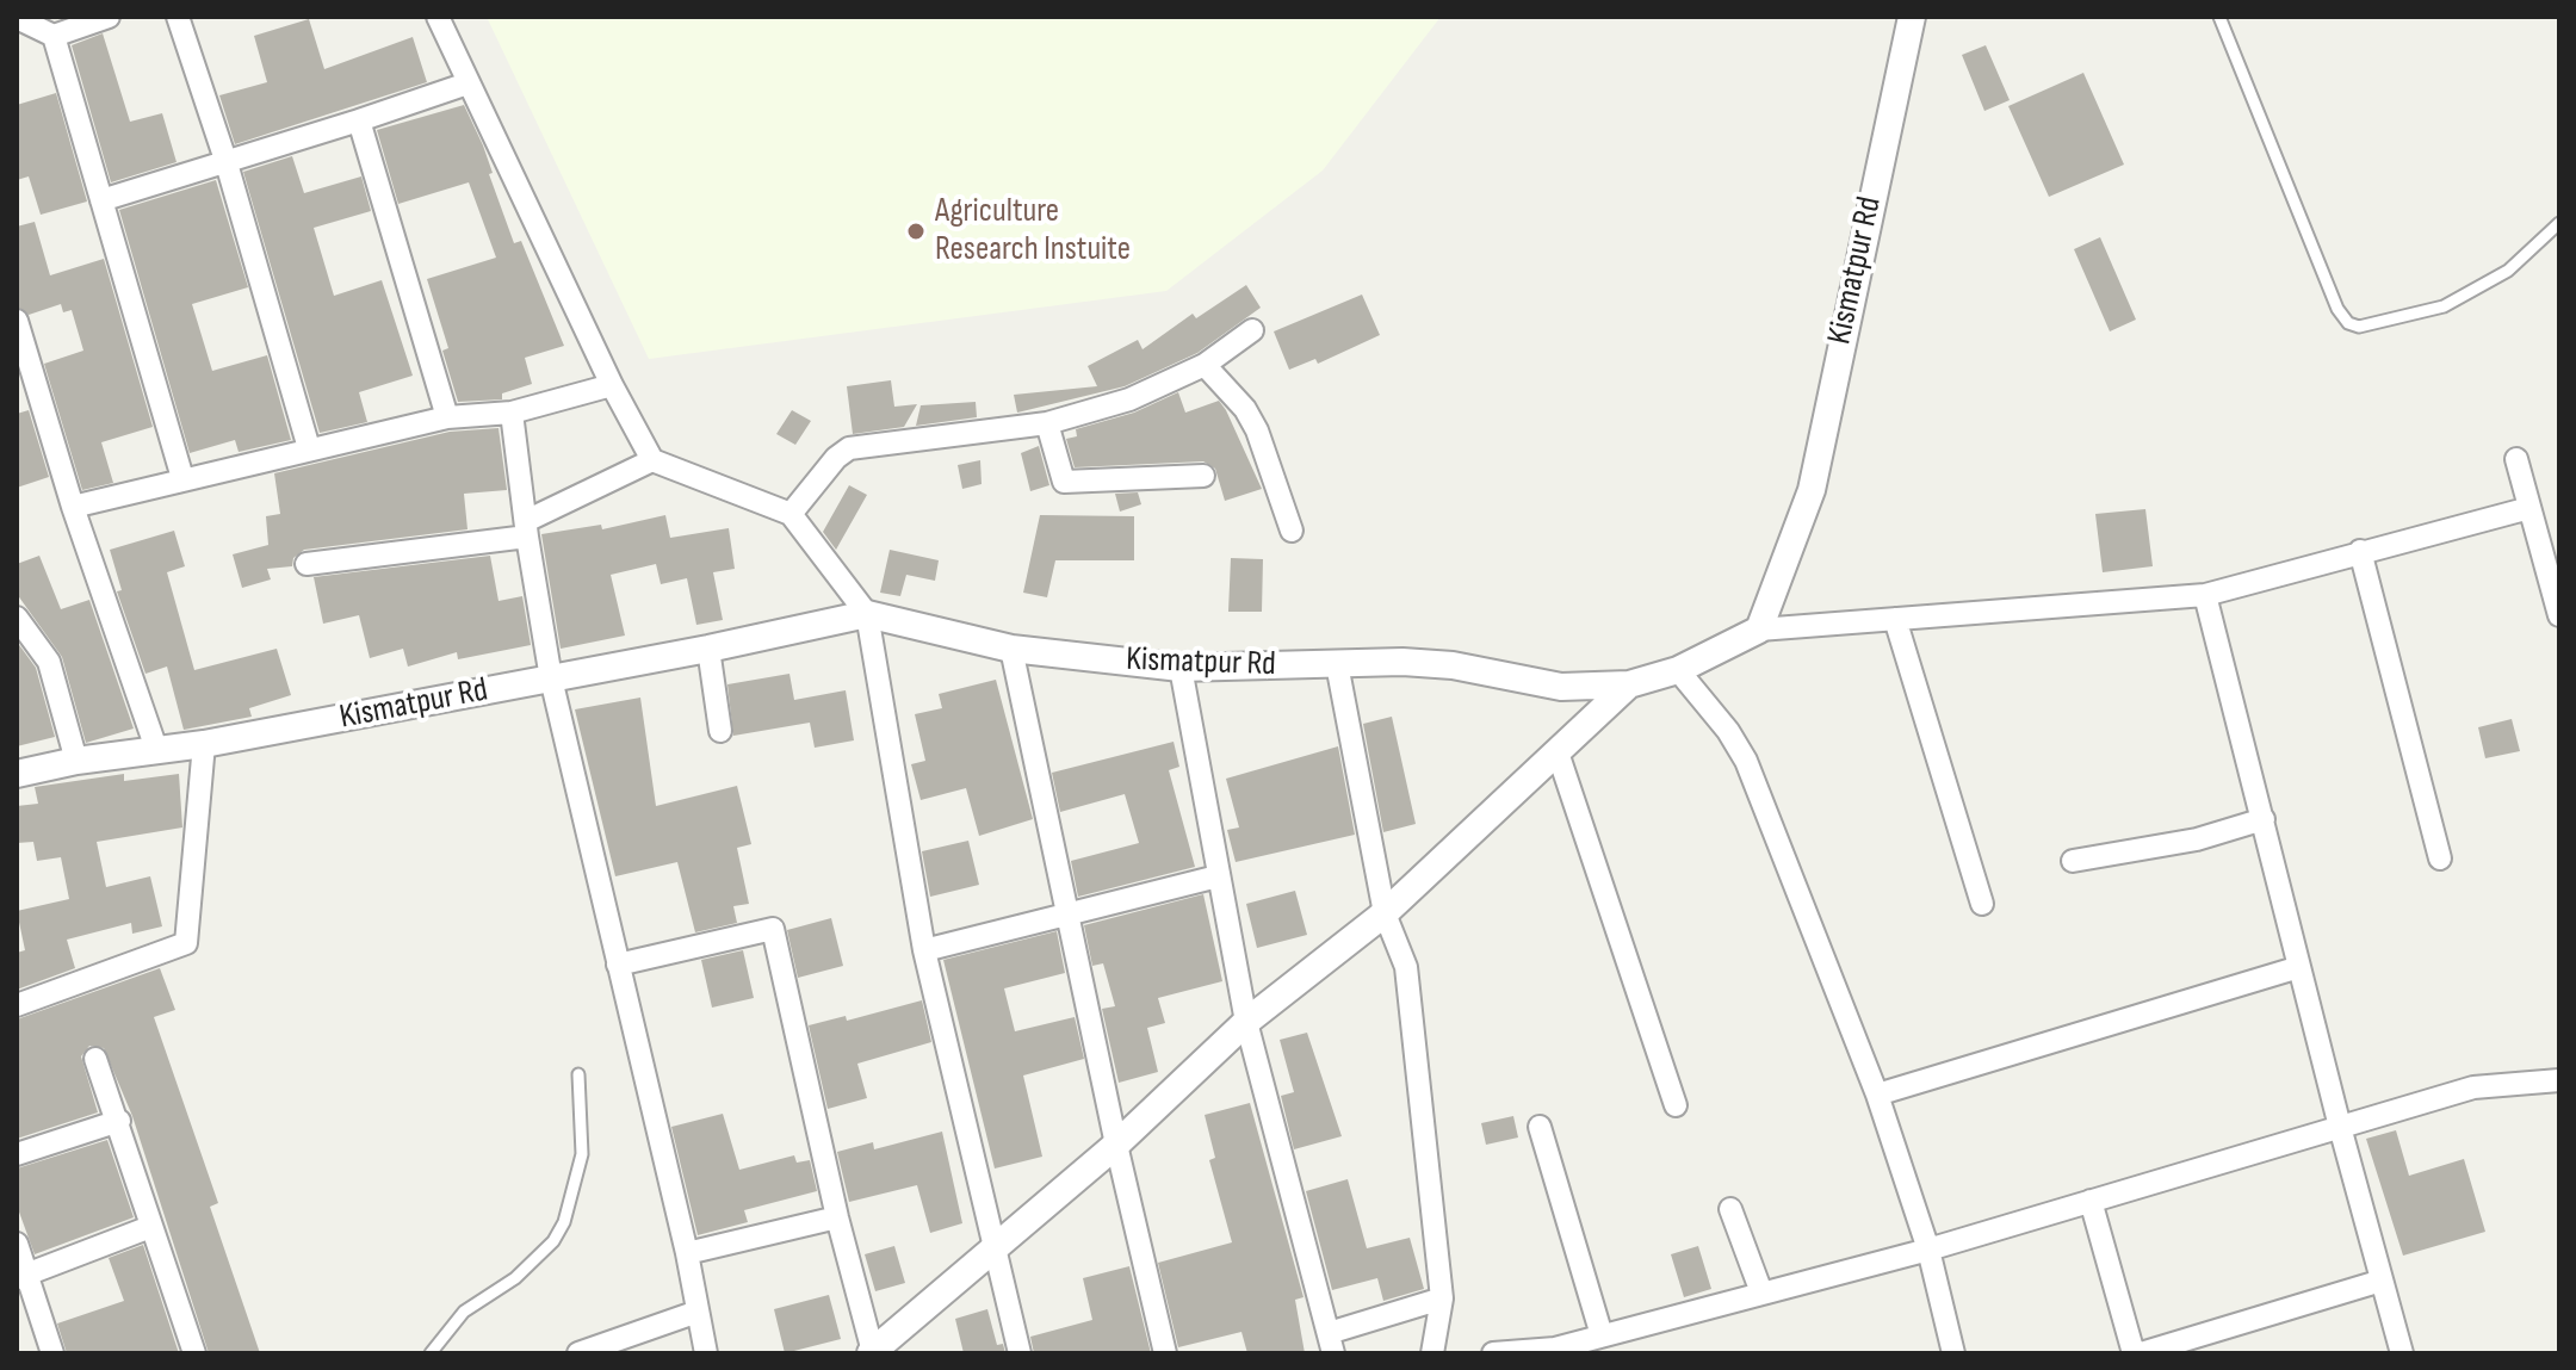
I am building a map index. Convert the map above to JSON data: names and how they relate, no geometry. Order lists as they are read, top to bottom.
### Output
{
  "streets": {
    "street": ["Kismatpur Rd"]
  },
  "places": ["Agriculture Research Instuite"]
}
